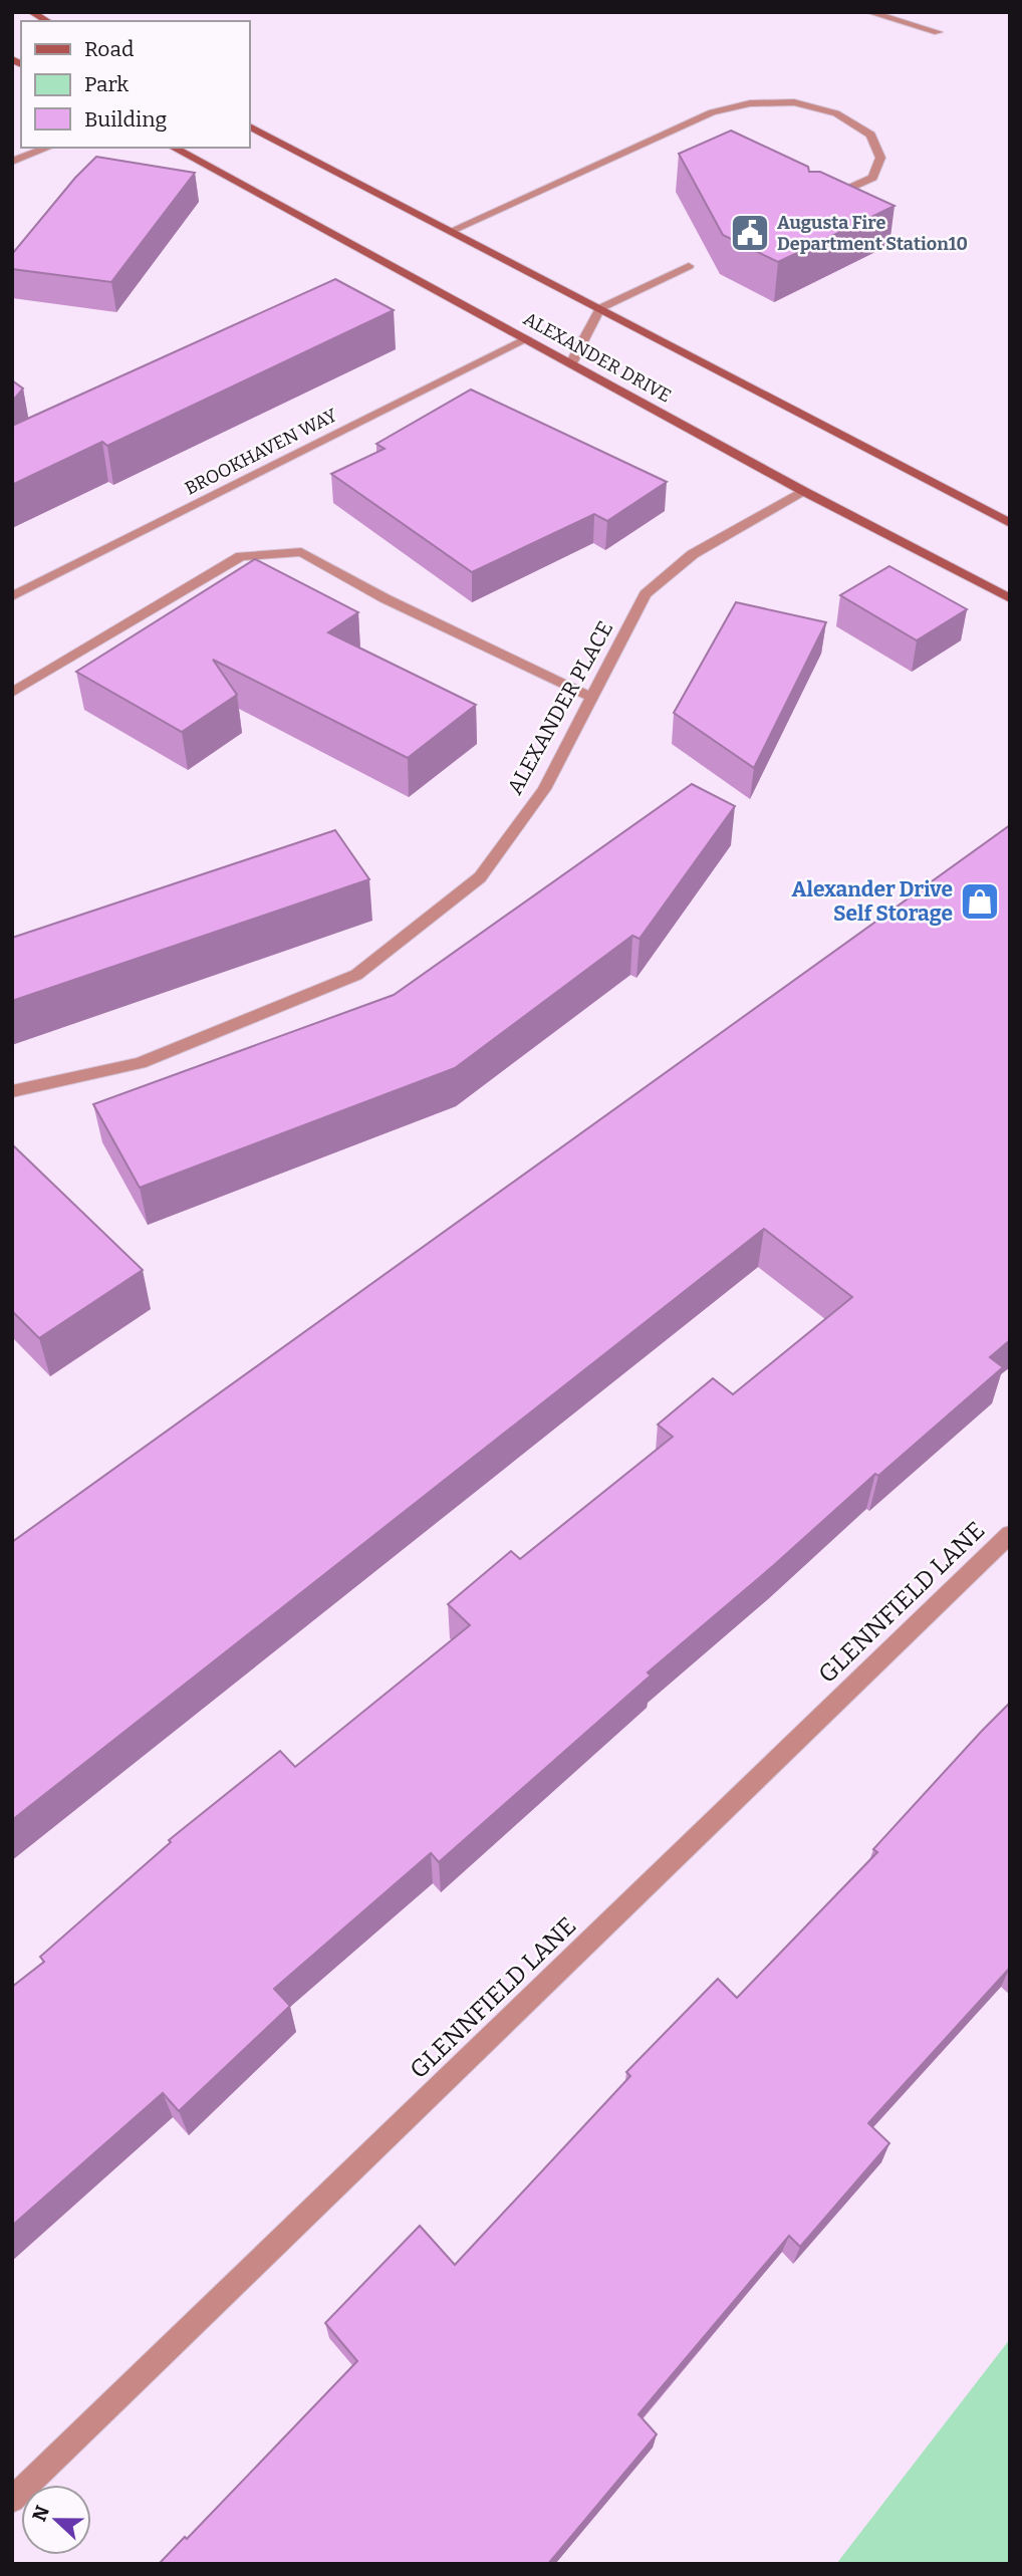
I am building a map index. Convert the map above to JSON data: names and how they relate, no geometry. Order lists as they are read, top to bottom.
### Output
{
  "streets": {
    "main road": ["ALEXANDER DRIVE"],
    "street": ["BROOKHAVEN WAY", "ALEXANDER PLACE", "GLENNFIELD LANE"]
  },
  "crossings": [
    ["ALEXANDER DRIVE", "BROOKHAVEN WAY"],
    ["ALEXANDER DRIVE", "ALEXANDER PLACE"]
  ],
  "places": {
    "public building": ["Augusta Fire Department Station10"],
    "shop": ["Alexander Drive Self Storage"]
  },
  "legend": ["Road", "Park", "Building"],
  "north": "left"
}
